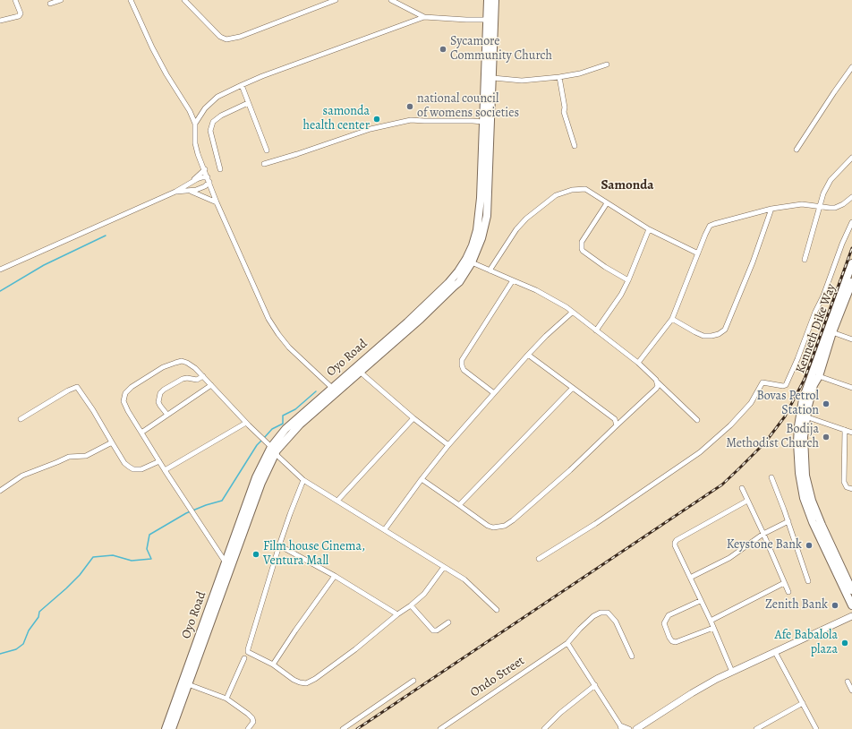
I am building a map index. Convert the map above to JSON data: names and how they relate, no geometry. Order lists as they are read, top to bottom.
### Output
{
  "streets": {
    "main road": ["Kenneth Dike Way", "Oyo Road"],
    "street": ["Ondo Street"]
  },
  "districts": ["Samonda"],
  "places": [
    "Sycamore Community Church",
    "national council of womens societies",
    "samonda health center",
    "Bovas Petrol Station",
    "Bodija Methodist Church",
    "Keystone Bank",
    "Film house Cinema, Ventura Mall",
    "Zenith Bank",
    "Afe Babalola plaza"
  ]
}
